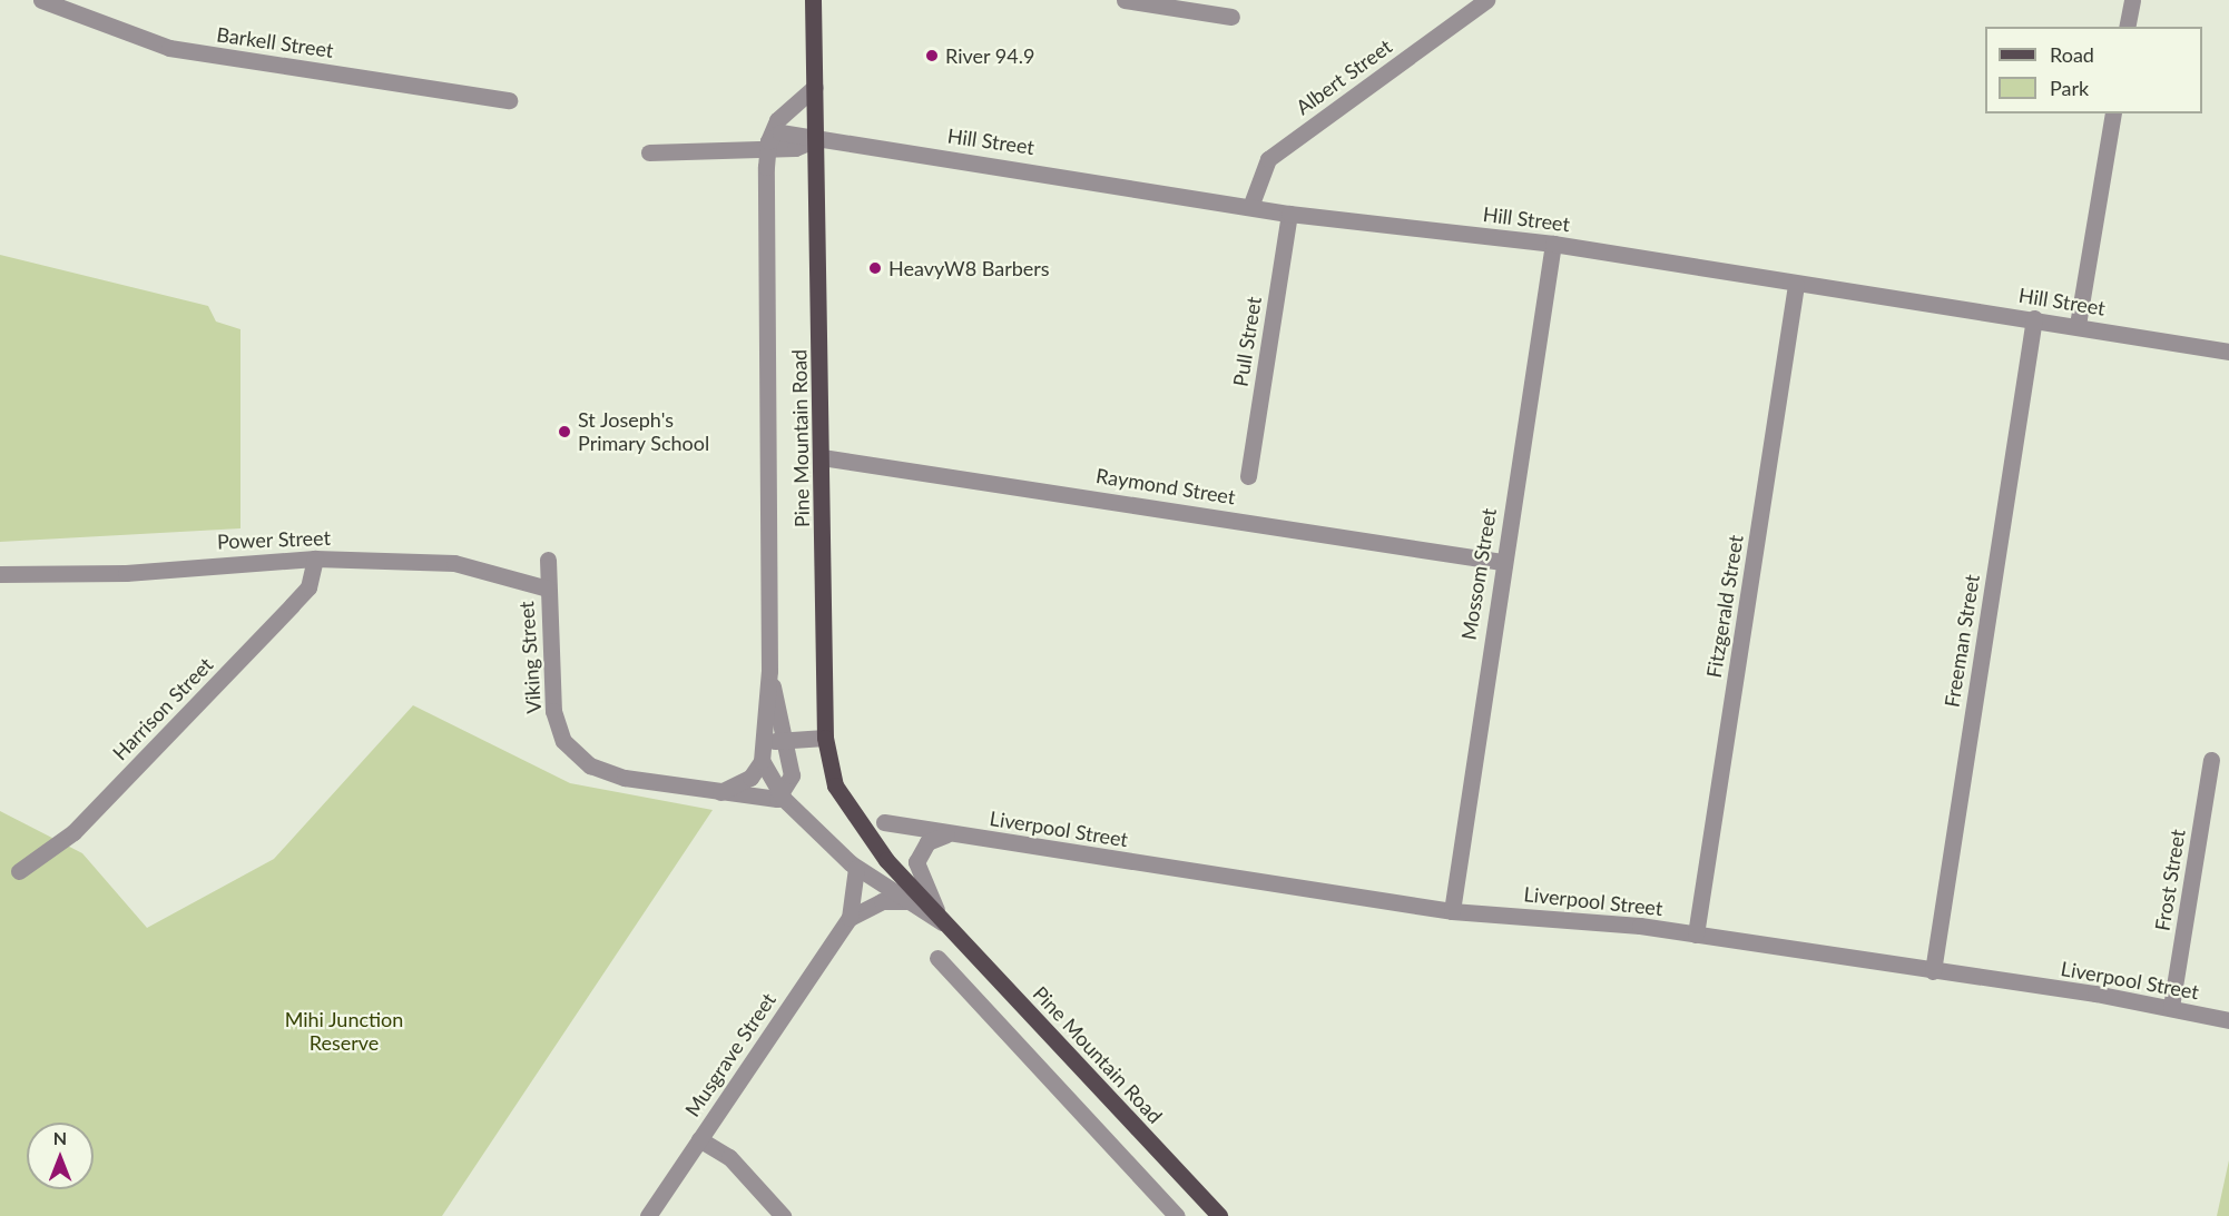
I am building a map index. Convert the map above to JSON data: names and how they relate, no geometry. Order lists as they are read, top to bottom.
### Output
{
  "streets": {
    "main road": ["Pine Mountain Road"],
    "street": [
      "Barkell Street",
      "Albert Street",
      "Hill Street",
      "Pull Street",
      "Raymond Street",
      "Power Street",
      "Mossom Street",
      "Fitzgerald Street",
      "Freeman Street",
      "Viking Street",
      "Harrison Street",
      "Liverpool Street",
      "Frost Street",
      "Musgrave Street"
    ]
  },
  "crossings": [
    ["Albert Street", "Hill Street"],
    ["Hill Street", "Pull Street"],
    ["Hill Street", "Pine Mountain Road"],
    ["Hill Street", "Mossom Street"],
    ["Hill Street", "Fitzgerald Street"],
    ["Hill Street", "Freeman Street"],
    ["Pine Mountain Road", "Raymond Street"],
    ["Pine Mountain Road", "Viking Street"],
    ["Pine Mountain Road", "Musgrave Street"],
    ["Raymond Street", "Mossom Street"],
    ["Power Street", "Viking Street"],
    ["Power Street", "Harrison Street"],
    ["Mossom Street", "Liverpool Street"],
    ["Fitzgerald Street", "Liverpool Street"],
    ["Freeman Street", "Liverpool Street"],
    ["Liverpool Street", "Frost Street"]
  ],
  "parks": ["Mihi Junction Reserve"],
  "places": ["River 94.9", "HeavyW8 Barbers", "St Joseph's Primary School"],
  "legend": ["Road", "Park"],
  "north": "top"
}
